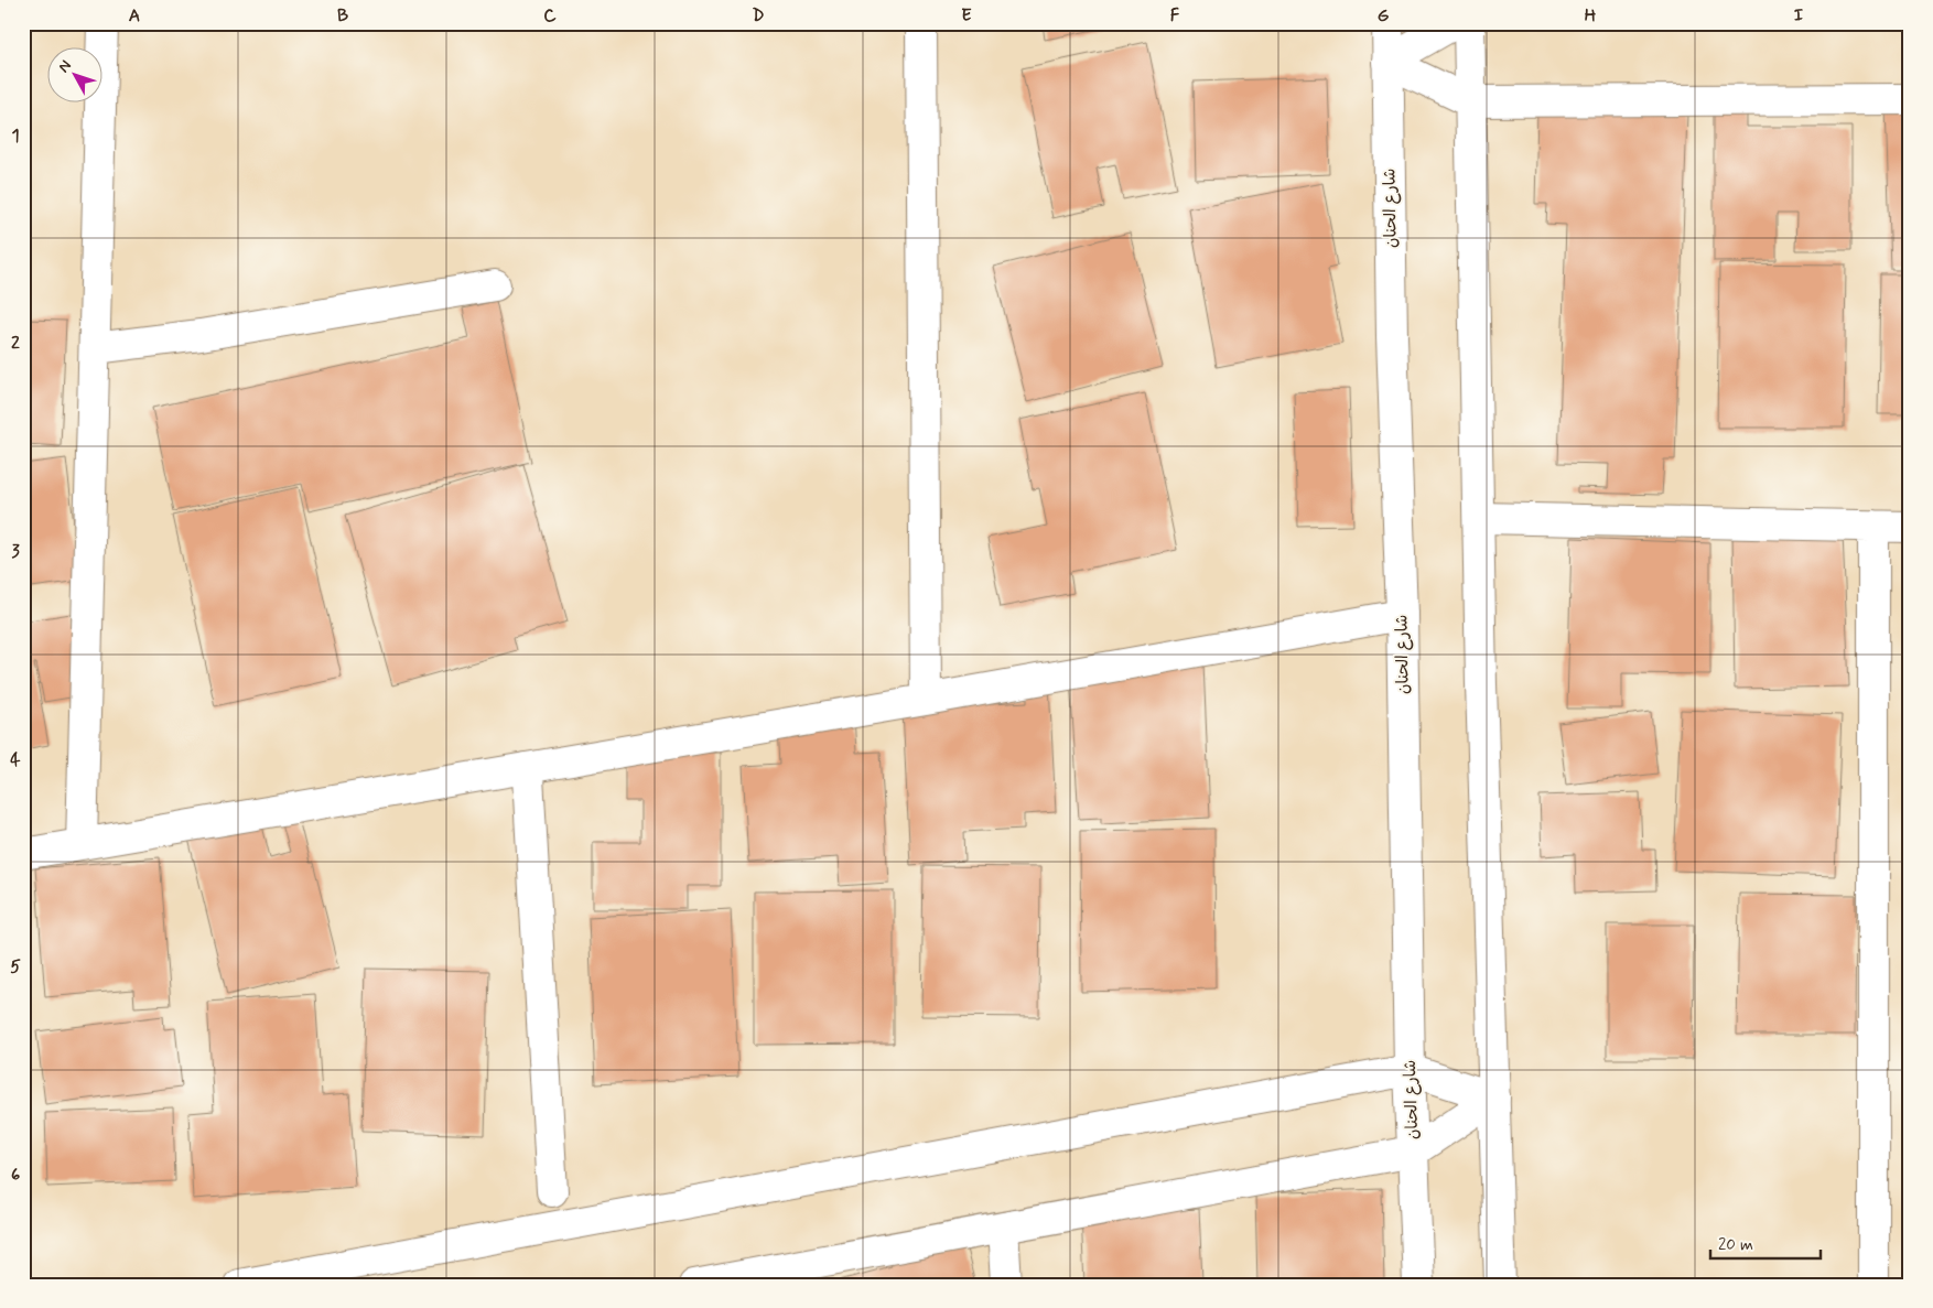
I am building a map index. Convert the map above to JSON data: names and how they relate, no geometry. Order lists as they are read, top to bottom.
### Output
{
  "streets": {
    "street": ["شارع الحنان"]
  },
  "scale_bar": "20 m",
  "north": "top left",
  "grid": {
    "columns": [
      "A",
      "B",
      "C",
      "D",
      "E",
      "F",
      "G",
      "H",
      "I"
    ],
    "rows": [
      "1",
      "2",
      "3",
      "4",
      "5",
      "6"
    ]
  }
}
